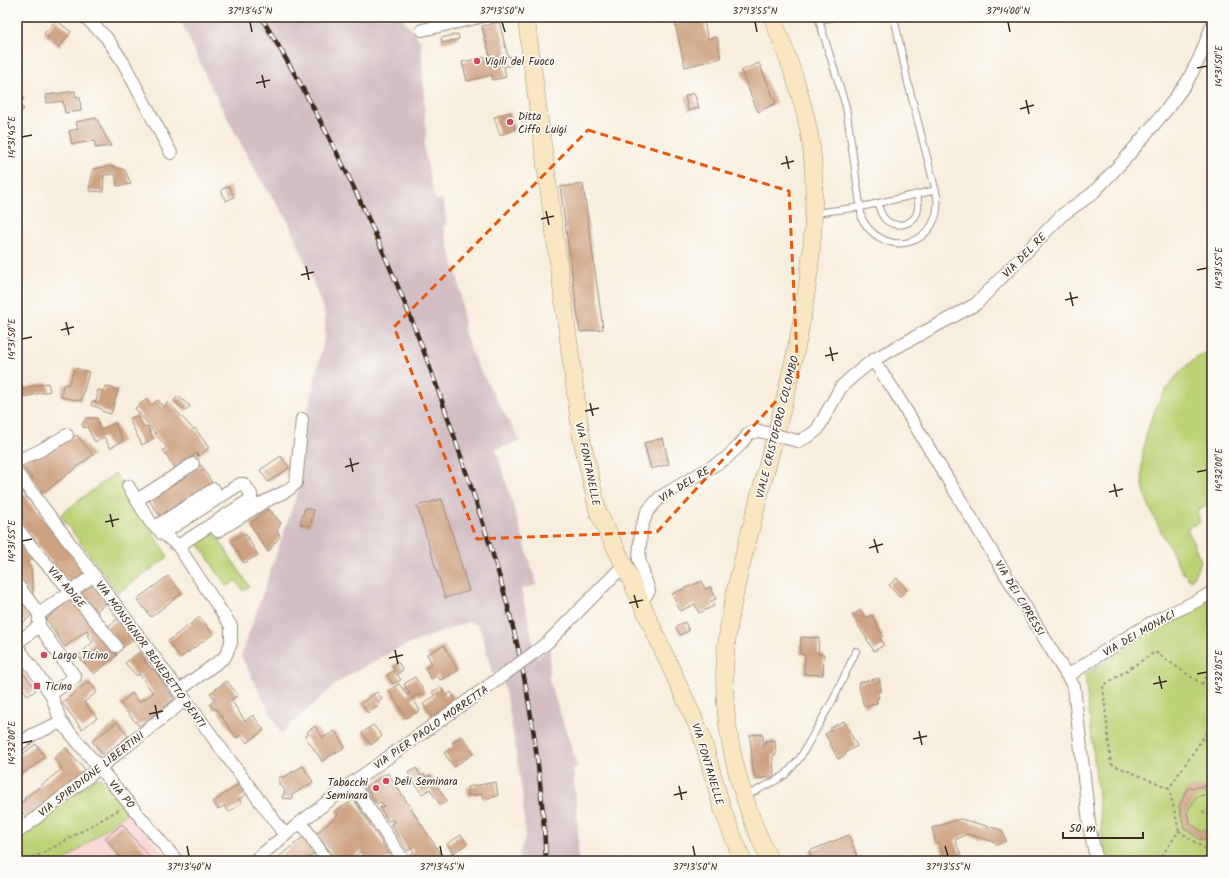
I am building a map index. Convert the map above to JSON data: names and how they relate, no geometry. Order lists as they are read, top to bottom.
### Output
{
  "streets": {
    "main road": ["VIALE CRISTOFORO COLOMBO", "VIA FONTANELLE"],
    "street": [
      "VIA DEL RE",
      "VIA ADIGE",
      "VIA DEI CIPRESSI",
      "VIA DEI MONACI",
      "VIA MONSIGNOR BENEDETTO DENTI",
      "VIA PIER PAOLO MORRETTA",
      "VIA SPIRIDIONE LIBERTINI",
      "VIA PO"
    ]
  },
  "crossings": [
    ["VIA DEL RE", "VIA FONTANELLE"],
    ["VIA DEL RE", "VIA DEI CIPRESSI"],
    ["VIA FONTANELLE", "VIA PIER PAOLO MORRETTA"],
    ["VIA DEI CIPRESSI", "VIA DEI MONACI"],
    ["VIA MONSIGNOR BENEDETTO DENTI", "VIA PIER PAOLO MORRETTA"],
    ["VIA MONSIGNOR BENEDETTO DENTI", "VIA SPIRIDIONE LIBERTINI"],
    ["VIA SPIRIDIONE LIBERTINI", "VIA PO"]
  ],
  "places": {
    "other": [
      "Vigili del Fuoco",
      "Ditta Ciffo Luigi",
      "Largo Ticino",
      "Deli Seminara",
      "Tabacchi Seminara"
    ],
    "transit": ["Ticino"]
  },
  "scale_bar": "50 m",
  "coordinates": [
    "37°13'45\"N",
    "37°13'50\"N",
    "37°13'55\"N",
    "37°14'00\"N",
    "14°31'50\"E",
    "14°31'45\"E",
    "14°31'55\"E",
    "14°32'00\"E",
    "14°32'05\"E",
    "37°13'40\"N"
  ]
}
